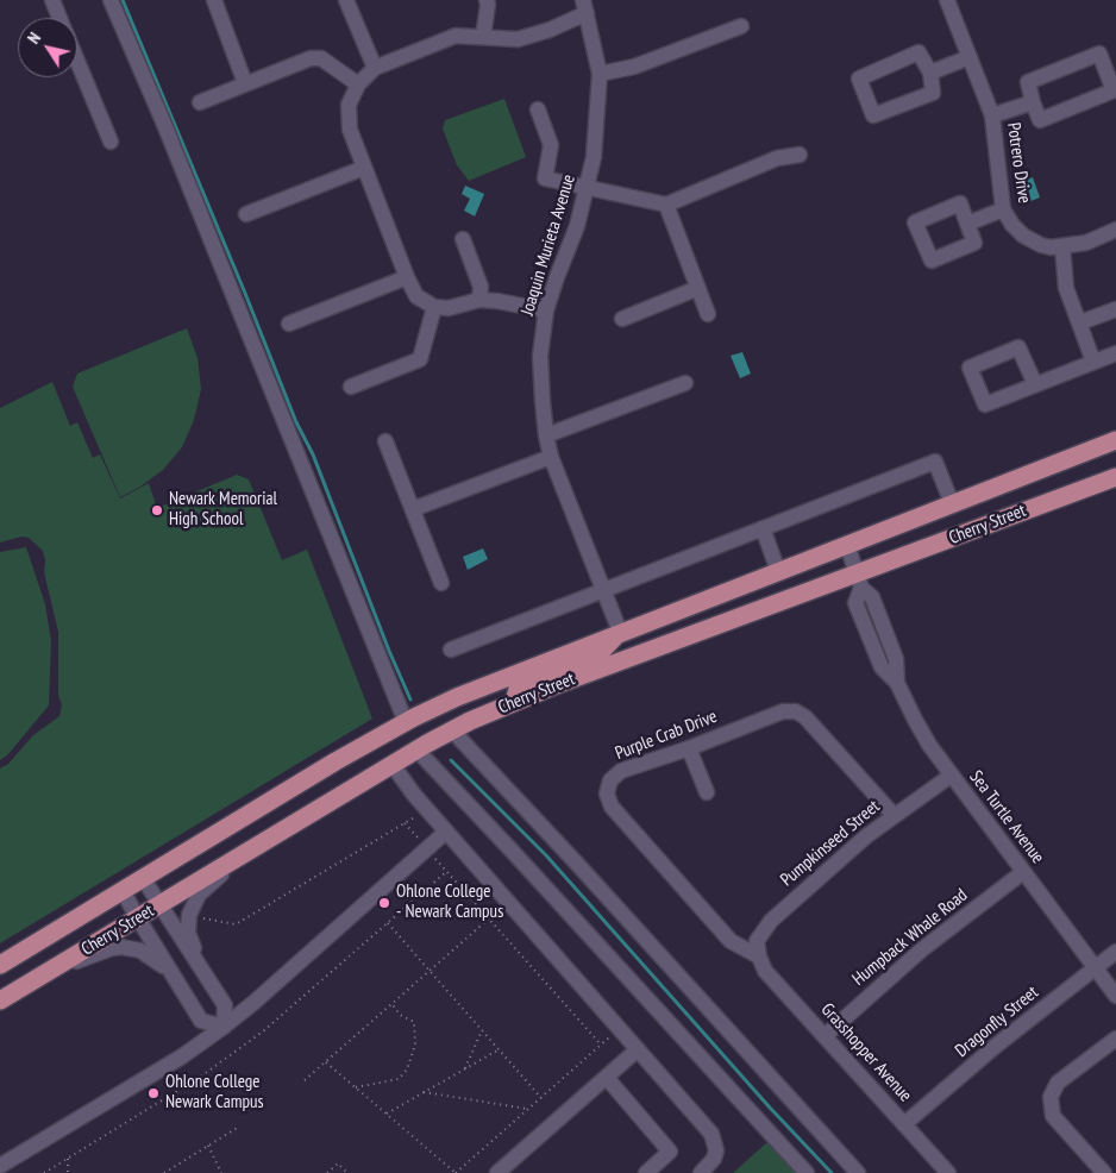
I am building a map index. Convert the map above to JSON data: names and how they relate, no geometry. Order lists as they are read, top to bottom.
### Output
{
  "streets": {
    "main road": ["Cherry Street"],
    "street": [
      "Potrero Drive",
      "Joaquin Murieta Avenue",
      "Purple Crab Drive",
      "Sea Turtle Avenue",
      "Pumpkinseed Street",
      "Humpback Whale Road",
      "Dragonfly Street",
      "Grasshopper Avenue"
    ]
  },
  "crossings": [
    ["Joaquin Murieta Avenue", "Cherry Street"],
    ["Cherry Street", "Sea Turtle Avenue"],
    ["Purple Crab Drive", "Pumpkinseed Street"],
    ["Purple Crab Drive", "Grasshopper Avenue"],
    ["Sea Turtle Avenue", "Pumpkinseed Street"],
    ["Sea Turtle Avenue", "Humpback Whale Road"],
    ["Sea Turtle Avenue", "Dragonfly Street"],
    ["Pumpkinseed Street", "Grasshopper Avenue"],
    ["Humpback Whale Road", "Grasshopper Avenue"],
    ["Dragonfly Street", "Grasshopper Avenue"]
  ],
  "places": ["Newark Memorial High School", "Ohlone College - Newark Campus", "Ohlone College Newark Campus"],
  "north": "top left"
}
